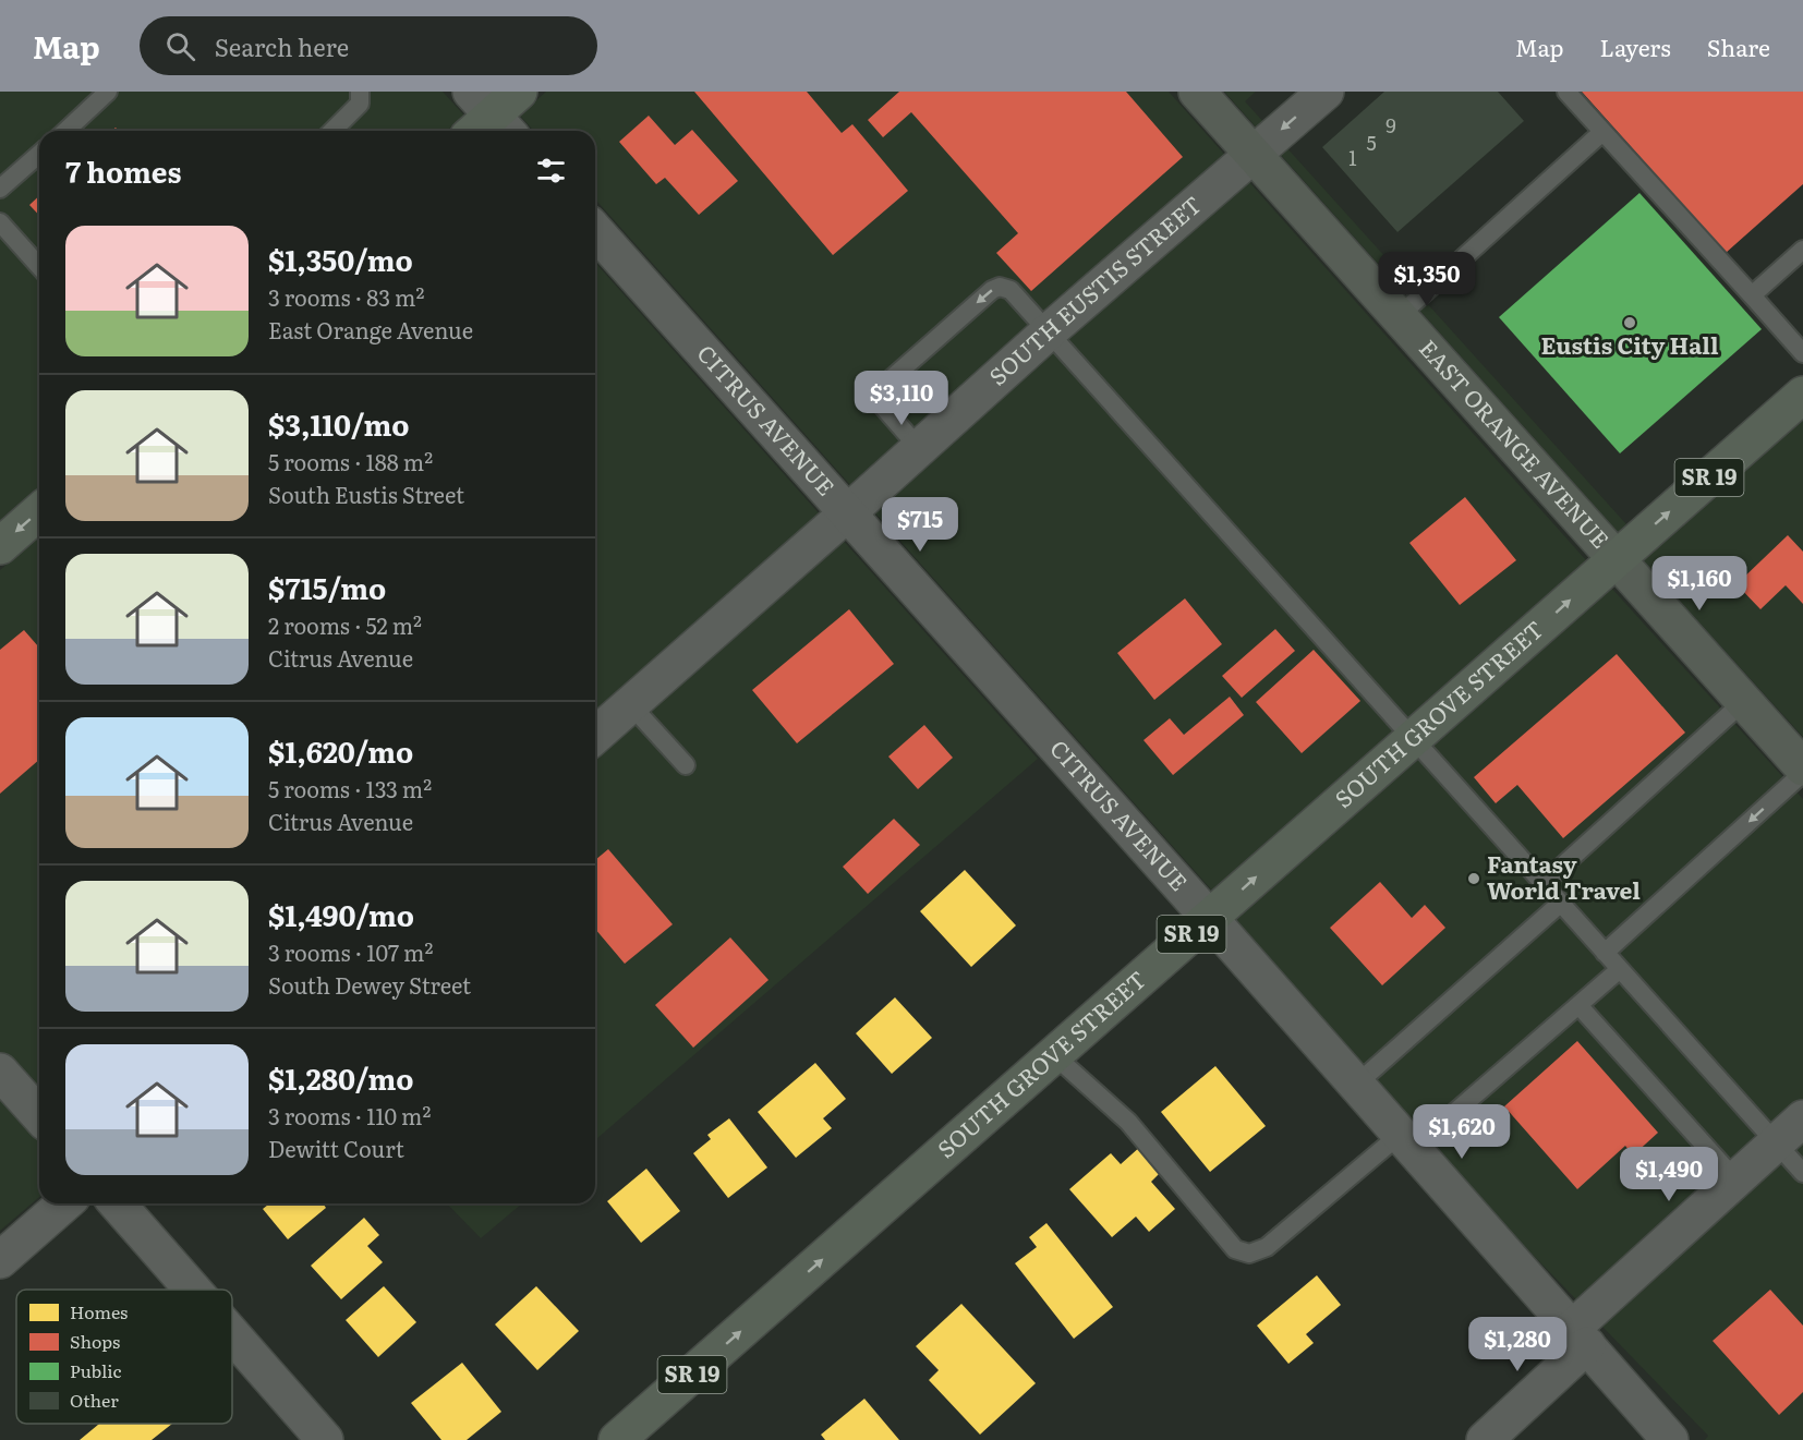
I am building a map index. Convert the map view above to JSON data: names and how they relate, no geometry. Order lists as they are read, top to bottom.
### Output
{
  "streets": {
    "main road": ["EAST ORANGE AVENUE", "SR 19", "SOUTH GROVE STREET"],
    "street": ["SOUTH EUSTIS STREET", "CITRUS AVENUE"]
  },
  "crossings": [
    ["SOUTH EUSTIS STREET", "CITRUS AVENUE"],
    ["SOUTH EUSTIS STREET", "EAST ORANGE AVENUE"],
    ["CITRUS AVENUE", "SOUTH GROVE STREET"],
    ["EAST ORANGE AVENUE", "SR 19"],
    ["EAST ORANGE AVENUE", "SOUTH GROVE STREET"],
    ["SR 19", "SOUTH GROVE STREET"]
  ],
  "one_way": ["SOUTH GROVE STREET"],
  "places": ["Eustis City Hall", "Fantasy World Travel"],
  "house_numbers": ["9", "5", "1"],
  "legend": [
    "Homes",
    "Shops",
    "Public",
    "Other"
  ],
  "page": {
    "header": "Map",
    "search": "Search here",
    "nav": ["Map", "Layers", "Share"],
    "heading": "7 homes",
    "list": [
      {
        "name": "$1,350/mo",
        "note": "3 rooms · 83 m² · East Orange Avenue"
      },
      {
        "name": "$3,110/mo",
        "note": "5 rooms · 188 m² · South Eustis Street"
      },
      {
        "name": "$715/mo",
        "note": "2 rooms · 52 m² · Citrus Avenue"
      },
      {
        "name": "$1,620/mo",
        "note": "5 rooms · 133 m² · Citrus Avenue"
      },
      {
        "name": "$1,490/mo",
        "note": "3 rooms · 107 m² · South Dewey Street"
      },
      {
        "name": "$1,280/mo",
        "note": "3 rooms · 110 m² · Dewitt Court"
      }
    ],
    "price": [
      "$1,350",
      "$3,110",
      "$715",
      "$1,160",
      "$1,620",
      "$1,490",
      "$1,280"
    ]
  }
}
